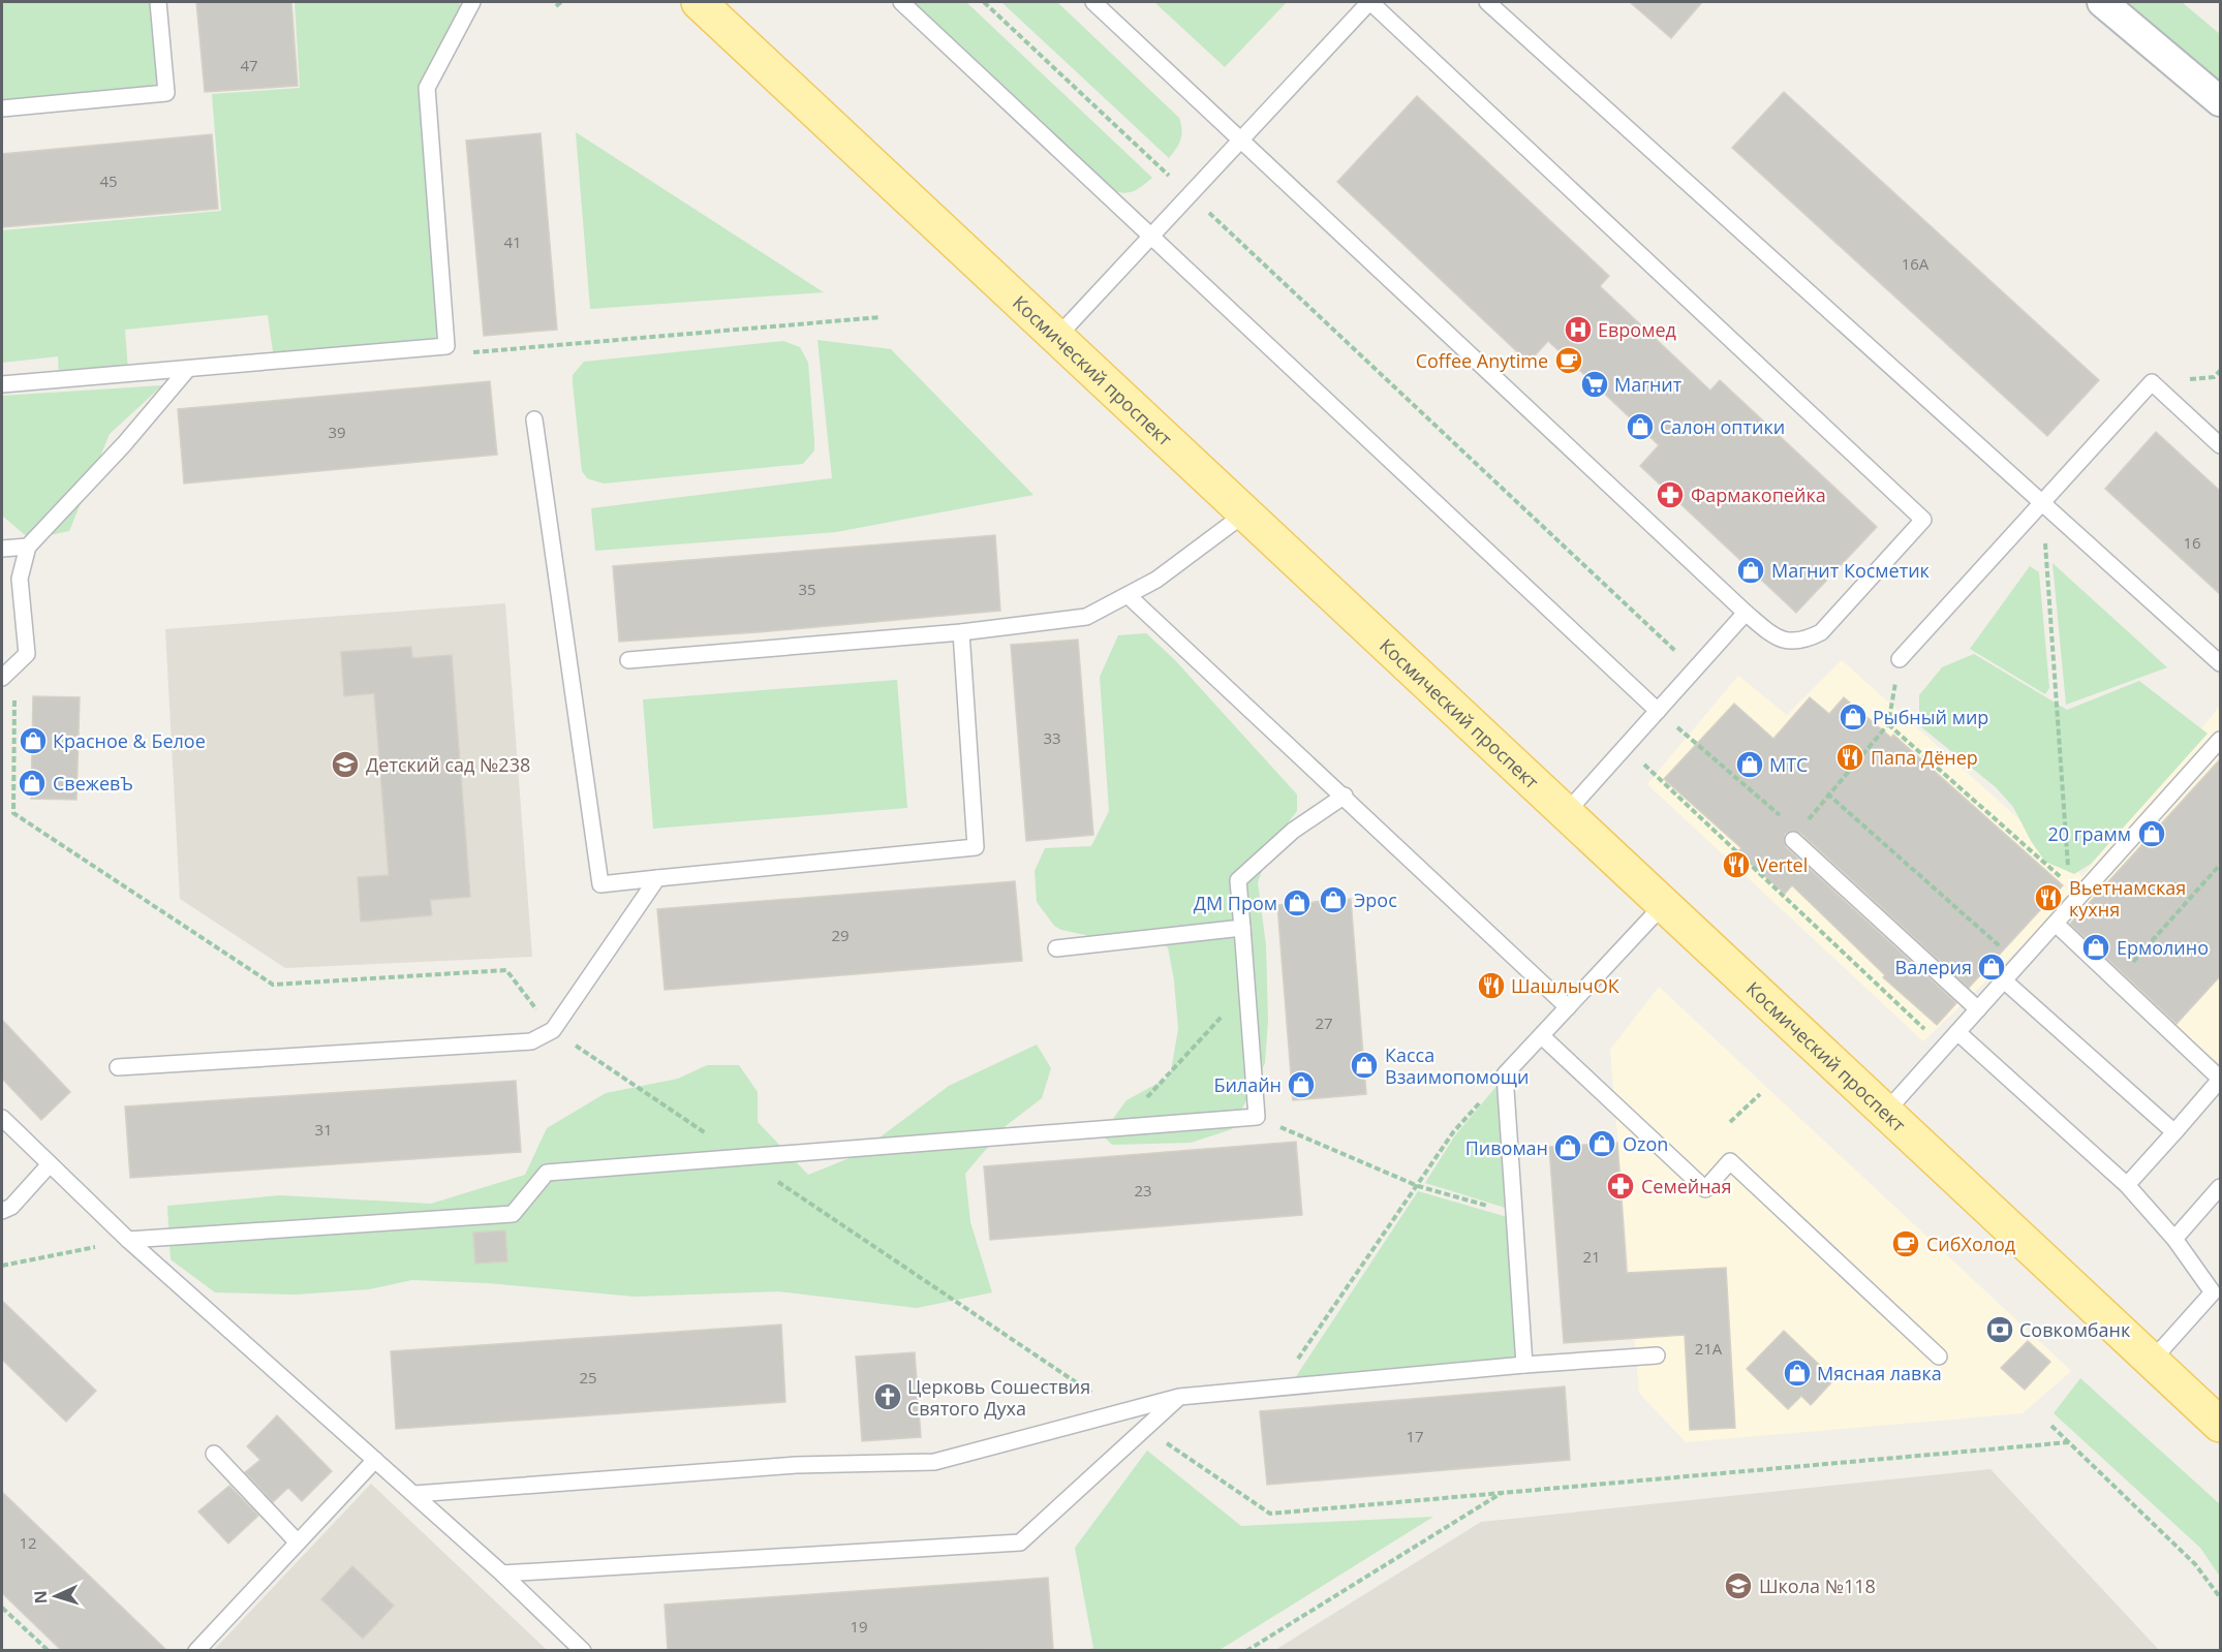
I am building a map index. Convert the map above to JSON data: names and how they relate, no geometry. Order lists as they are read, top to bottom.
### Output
{
  "streets": {
    "main road": ["Космический проспект"]
  },
  "places": {
    "hospital": ["Евромед"],
    "cafe": ["Coffee Anytime", "СибХолод"],
    "supermarket": ["Магнит"],
    "shop": [
      "Салон оптики",
      "Магнит Косметик",
      "Рыбный мир",
      "Красное & Белое",
      "МТС",
      "СвежевЪ",
      "20 грамм",
      "Эрос",
      "ДМ Пром",
      "Ермолино",
      "Валерия",
      "Касса Взаимопомощи",
      "Билайн",
      "Ozon",
      "Пивоман",
      "Мясная лавка"
    ],
    "pharmacy": ["Фармакопейка", "Семейная"],
    "restaurant": [
      "Папа Дёнер",
      "Vertel",
      "Вьетнамская кухня",
      "ШашлычОК"
    ],
    "school or university": ["Детский сад №238", "Школа №118"],
    "bank": ["Совкомбанк"],
    "church": ["Церковь Сошествия Святого Духа"]
  },
  "house_numbers": [
    "47",
    "45",
    "41",
    "16А",
    "39",
    "16",
    "35",
    "33",
    "29",
    "27",
    "31",
    "23",
    "21",
    "21А",
    "25",
    "17",
    "12",
    "19"
  ],
  "north": "left"
}
